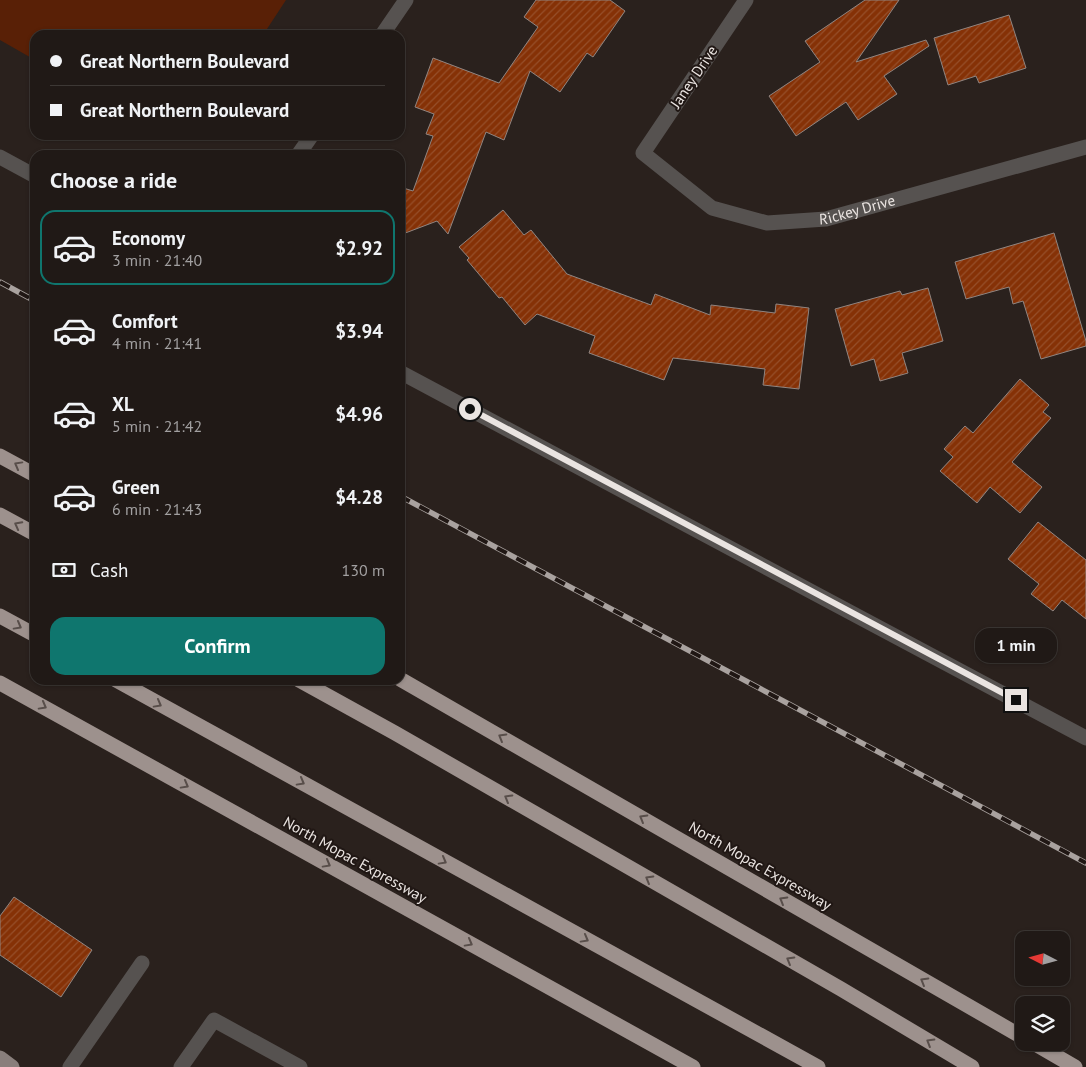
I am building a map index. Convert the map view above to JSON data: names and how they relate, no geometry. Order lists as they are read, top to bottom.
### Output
{
  "streets": {
    "highway": ["North Mopac Expressway"],
    "street": ["Janey Drive", "Rickey Drive"]
  },
  "crossings": [
    ["Janey Drive", "Rickey Drive"]
  ],
  "north": "left",
  "page": {
    "banner": ["Great Northern Boulevard", "Great Northern Boulevard"],
    "heading": "Choose a ride",
    "list": [
      {
        "name": "Economy",
        "note": "3 min · 21:40",
        "value": "$2.92"
      },
      {
        "name": "Comfort",
        "note": "4 min · 21:41",
        "value": "$3.94"
      },
      {
        "name": "XL",
        "note": "5 min · 21:42",
        "value": "$4.96"
      },
      {
        "name": "Green",
        "note": "6 min · 21:43",
        "value": "$4.28"
      }
    ],
    "pay": ["Cash", "130 m"],
    "buttons": "Confirm",
    "bubble": "1 min"
  }
}
